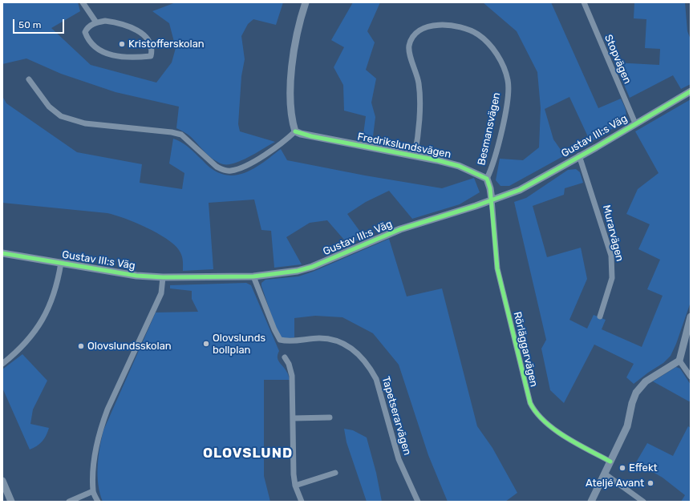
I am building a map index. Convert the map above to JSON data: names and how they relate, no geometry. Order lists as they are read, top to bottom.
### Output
{
  "streets": {
    "street": [
      "Stopvägen",
      "Besmansvägen",
      "Gustav III:s Väg",
      "Fredrikslundsvägen",
      "Murarvägen",
      "Rörläggarvägen",
      "Tapetserarvägen"
    ]
  },
  "crossings": [
    ["Stopvägen", "Gustav III:s Väg"],
    ["Besmansvägen", "Fredrikslundsvägen"],
    ["Gustav III:s Väg", "Murarvägen"],
    ["Gustav III:s Väg", "Rörläggarvägen"],
    ["Gustav III:s Väg", "Tapetserarvägen"]
  ],
  "districts": ["OLOVSLUND"],
  "places": [
    "Kristofferskolan",
    "Olovslunds bollplan",
    "Olovslundsskolan",
    "Effekt",
    "Ateljé Avant"
  ],
  "scale_bar": "50 m"
}
